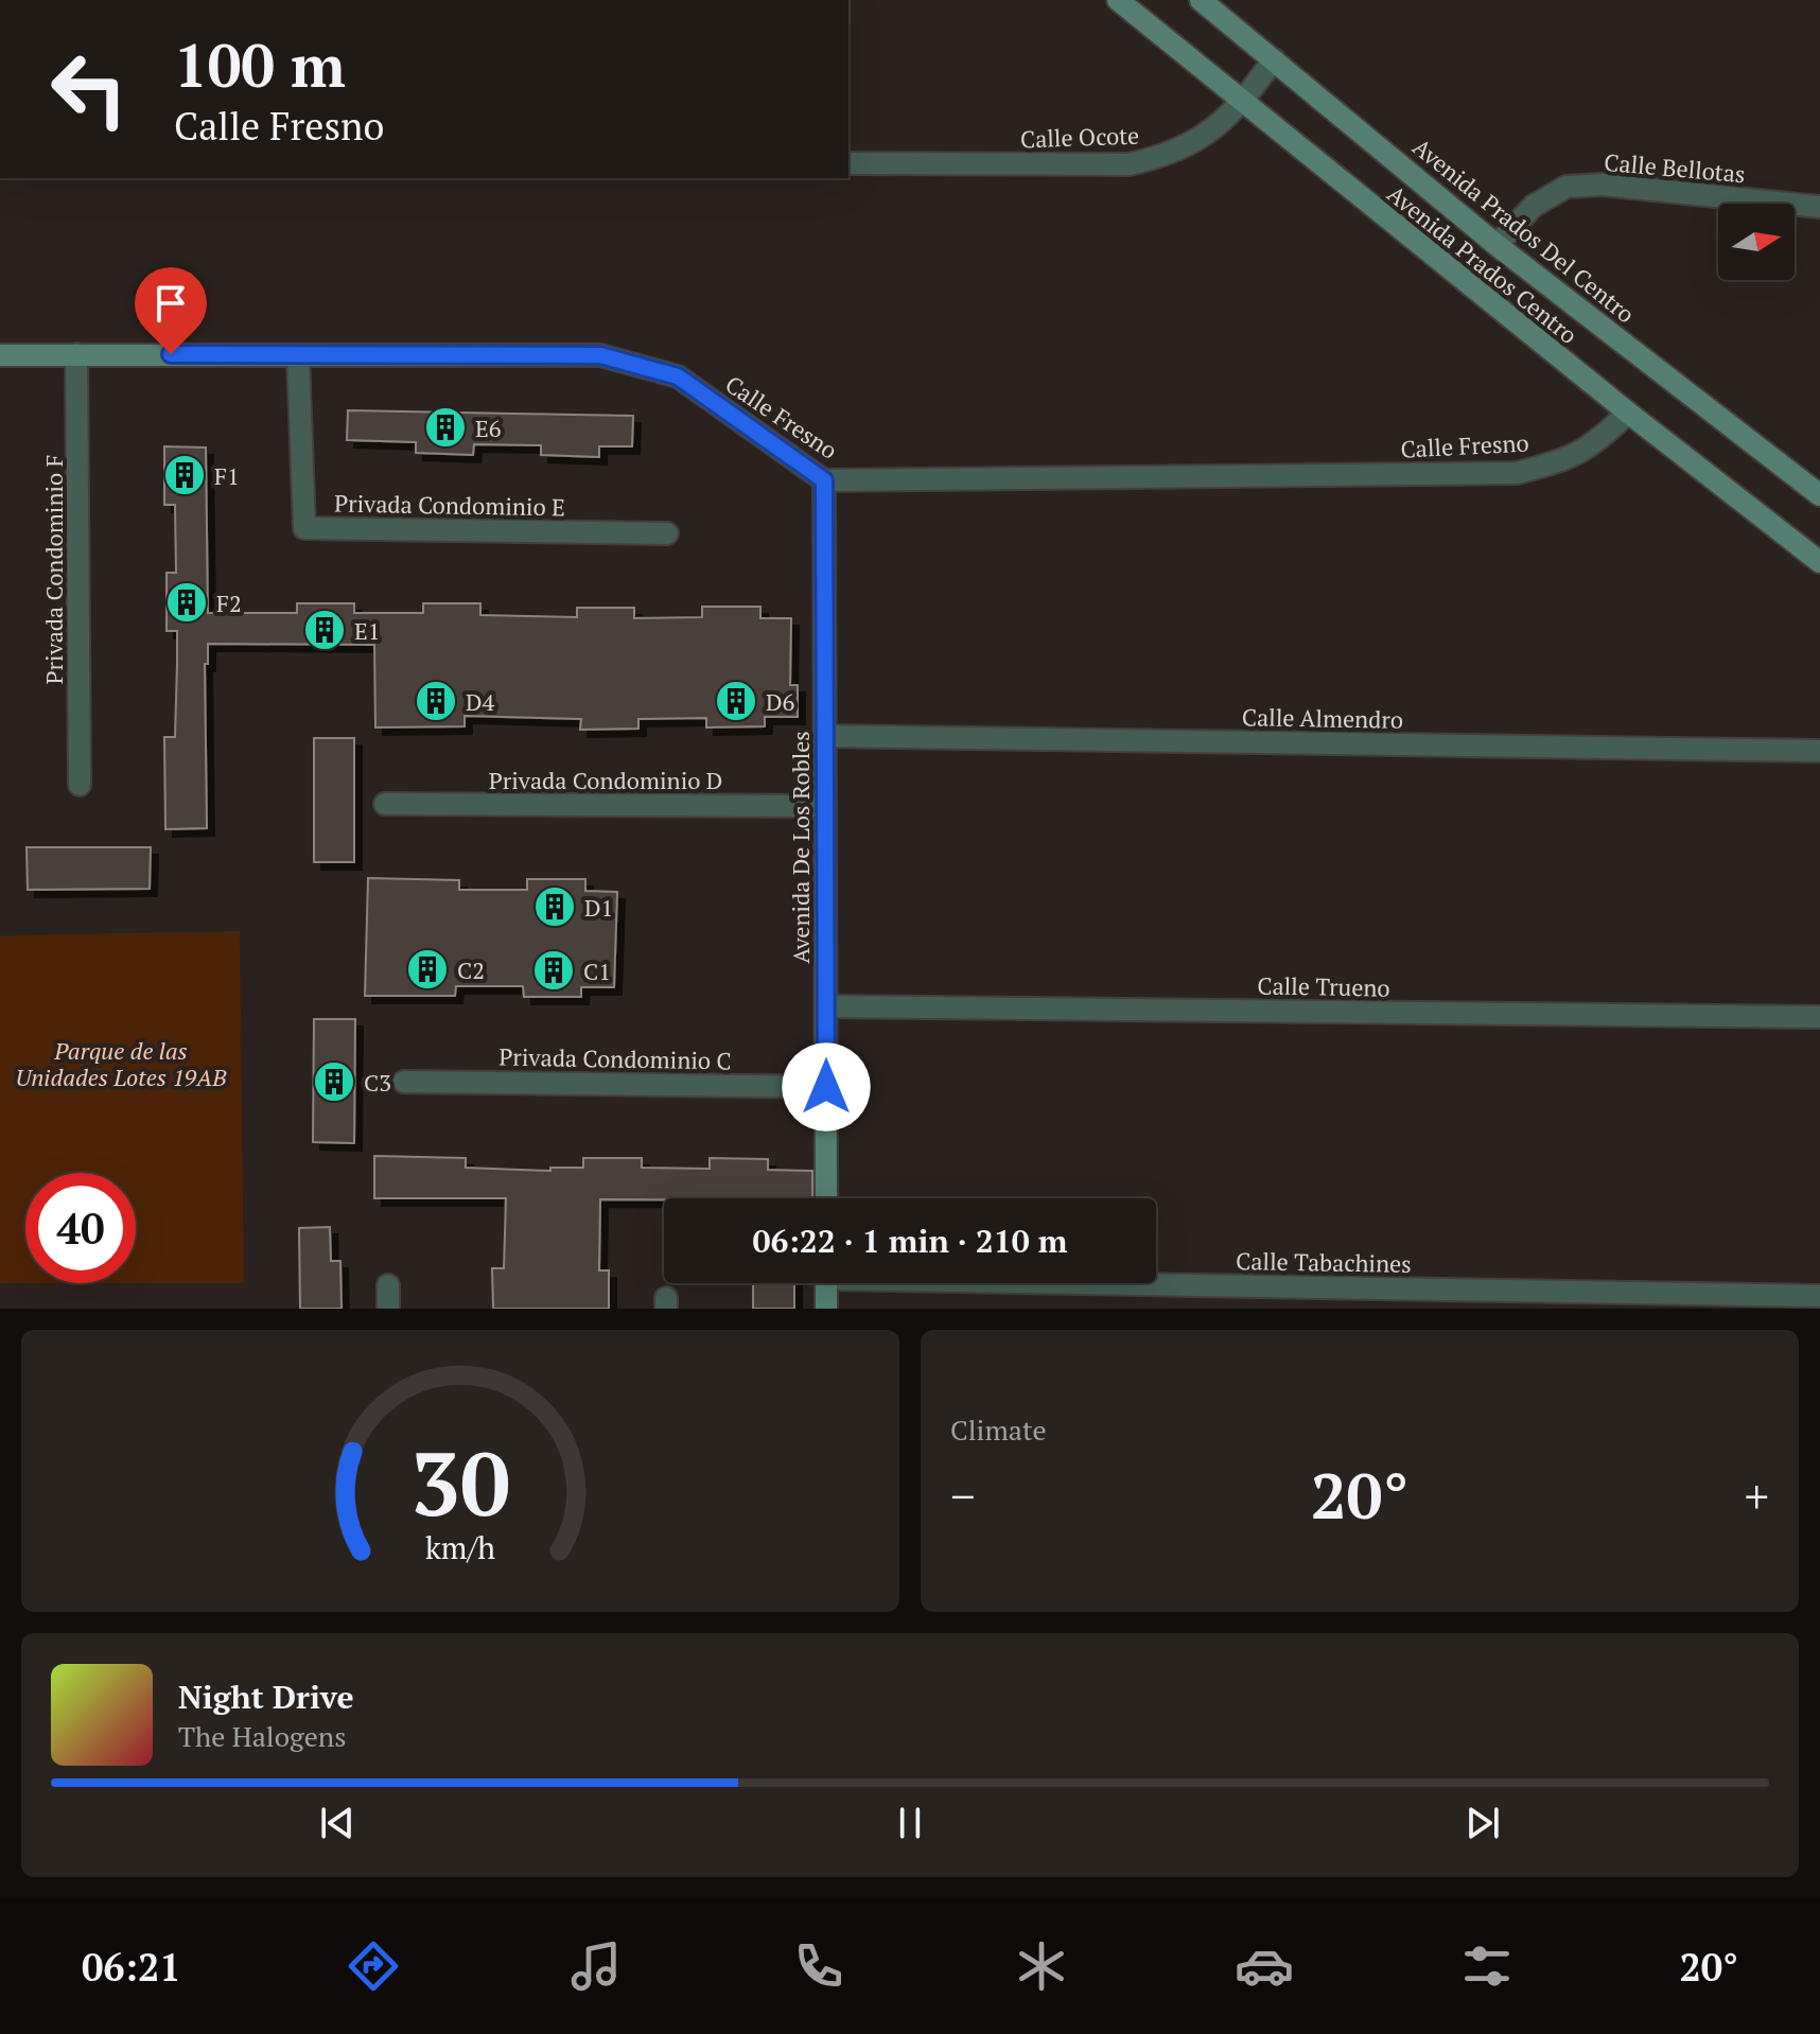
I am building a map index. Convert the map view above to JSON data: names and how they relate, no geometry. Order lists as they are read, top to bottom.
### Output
{
  "streets": {
    "street": [
      "Calle Ocote",
      "Calle Bellotas",
      "Avenida Prados Del Centro",
      "Avenida Prados Centro",
      "Calle Fresno",
      "Privada Condominio E",
      "Privada Condominio F",
      "Calle Almendro",
      "Privada Condominio D",
      "Avenida De Los Robles",
      "Calle Trueno",
      "Privada Condominio C",
      "Calle Tabachines"
    ]
  },
  "crossings": [
    ["Calle Ocote", "Avenida Prados Del Centro"],
    ["Calle Ocote", "Avenida Prados Centro"],
    ["Calle Bellotas", "Avenida Prados Del Centro"],
    ["Avenida Prados Centro", "Calle Fresno"],
    ["Calle Fresno", "Privada Condominio E"],
    ["Calle Fresno", "Privada Condominio F"],
    ["Calle Fresno", "Avenida De Los Robles"],
    ["Calle Almendro", "Avenida De Los Robles"],
    ["Privada Condominio D", "Avenida De Los Robles"],
    ["Avenida De Los Robles", "Calle Trueno"],
    ["Avenida De Los Robles", "Privada Condominio C"]
  ],
  "parks": ["Parque de las Unidades Lotes 19AB"],
  "places": {
    "building": [
      "E6",
      "F1",
      "F2",
      "E1",
      "D4",
      "D6",
      "D1",
      "C2",
      "C1",
      "C3"
    ]
  },
  "north": "right",
  "page": {
    "turn": ["100 m", "Calle Fresno"],
    "limit": "40",
    "trip": "06:22 · 1 min · 210 m",
    "tile": "Climate",
    "heat": ["−", "20°", "+"],
    "song": ["Night Drive", "The Halogens"],
    "tabs": ["06:21", "20°"],
    "gauge": ["30", "km/h"]
  }
}
